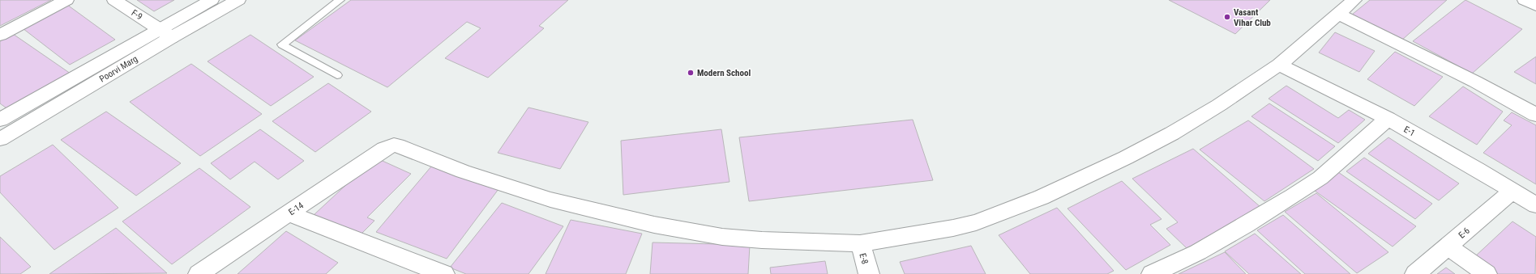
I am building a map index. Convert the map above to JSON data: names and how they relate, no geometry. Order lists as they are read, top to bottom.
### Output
{
  "streets": {
    "street": [
      "F-9",
      "Poorvi Marg",
      "E-1",
      "E-14",
      "E-6",
      "E-8"
    ]
  },
  "crossings": [
    ["F-9", "Poorvi Marg"],
    ["E-1", "E-6"],
    ["E-14", "E-8"]
  ],
  "places": ["Vasant Vihar Club", "Modern School"]
}
